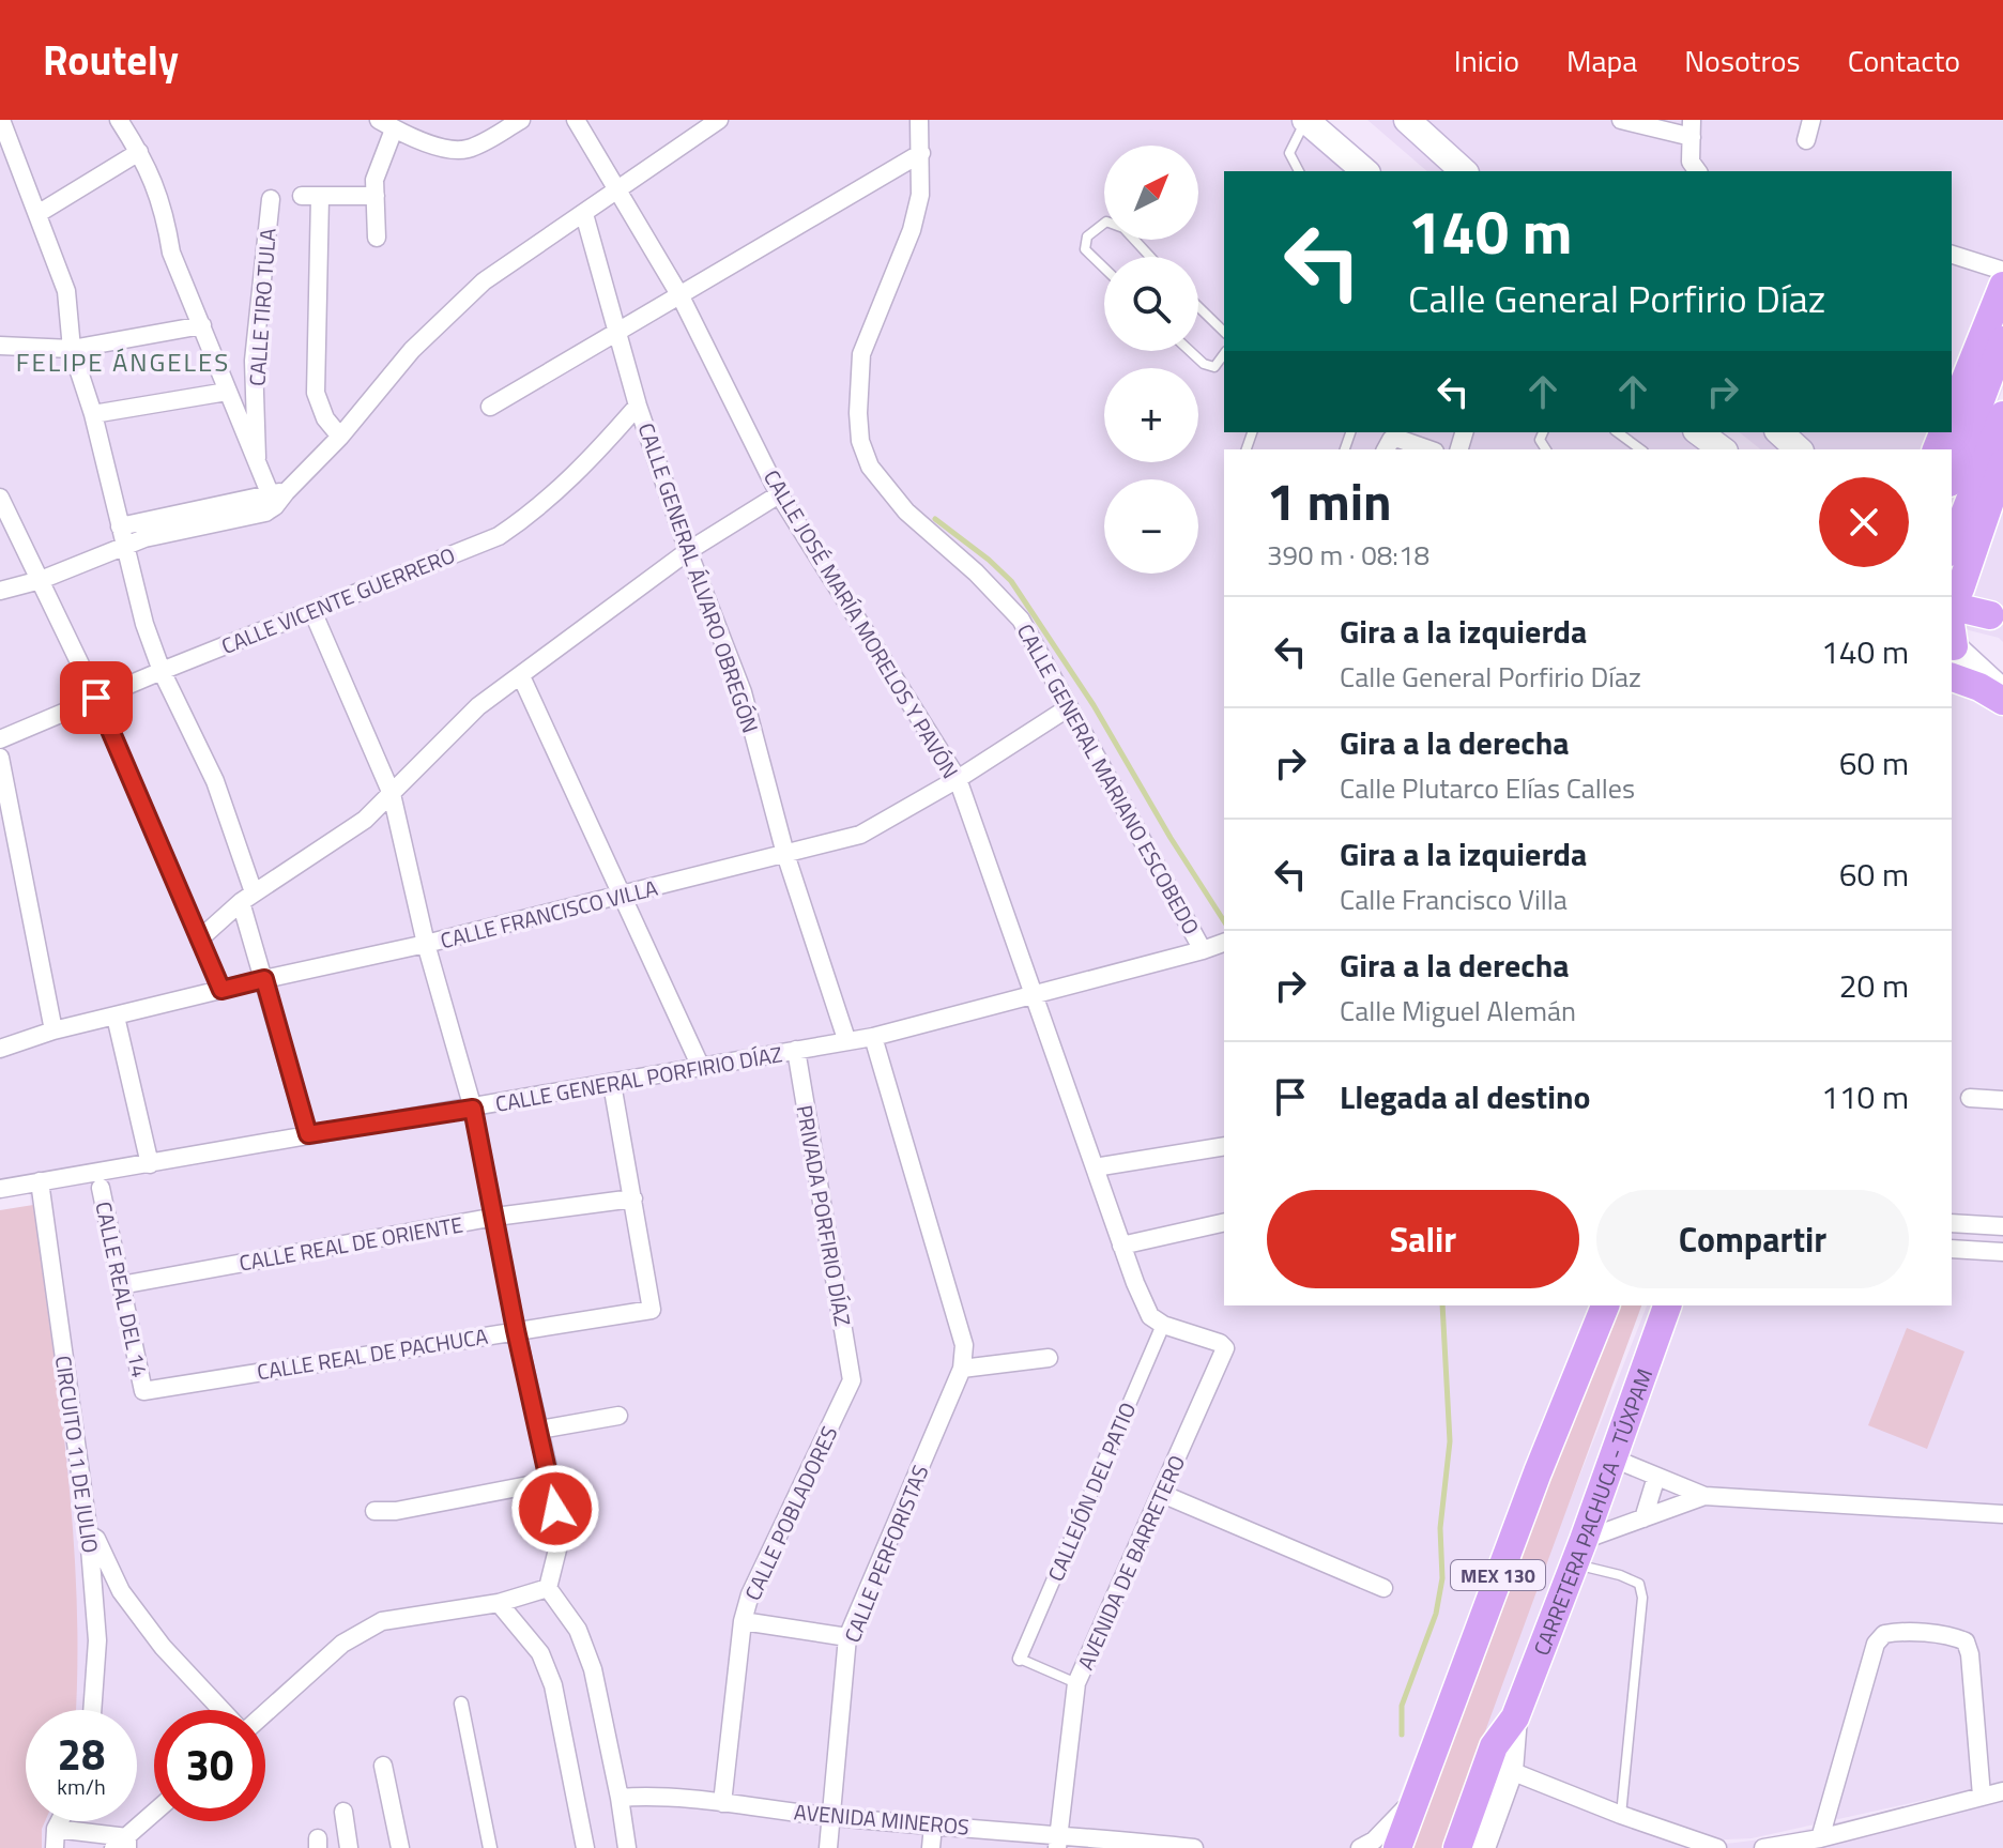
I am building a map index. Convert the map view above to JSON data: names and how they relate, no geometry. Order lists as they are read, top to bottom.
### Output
{
  "streets": {
    "main road": ["CARRETERA PACHUCA - TÚXPAM", "MEX 130"],
    "street": [
      "CALLE TIRO TULA",
      "CALLE GENERAL ÁLVARO OBREGÓN",
      "CALLE VICENTE GUERRERO",
      "CALLE JOSÉ MARÍA MORELOS Y PAVÓN",
      "CALLE GENERAL MARIANO ESCOBEDO",
      "CALLE FRANCISCO VILLA",
      "CALLE GENERAL PORFIRIO DÍAZ",
      "PRIVADA PORFIRIO DÍAZ",
      "CALLE REAL DE ORIENTE",
      "CALLE REAL DEL 14",
      "CALLE REAL DE PACHUCA",
      "CIRCUITO 11 DE JULIO",
      "CALLEJÓN DEL PATIO",
      "CALLE POBLADORES",
      "CALLE PERFORISTAS",
      "AVENIDA DE BARRETERO",
      "AVENIDA MINEROS"
    ]
  },
  "crossings": [
    ["CALLE GENERAL ÁLVARO OBREGÓN", "CALLE VICENTE GUERRERO"],
    ["CALLE GENERAL ÁLVARO OBREGÓN", "CALLE FRANCISCO VILLA"],
    ["CALLE GENERAL ÁLVARO OBREGÓN", "CALLE GENERAL PORFIRIO DÍAZ"],
    ["CALLE JOSÉ MARÍA MORELOS Y PAVÓN", "CALLE FRANCISCO VILLA"],
    ["CALLE JOSÉ MARÍA MORELOS Y PAVÓN", "CALLE GENERAL PORFIRIO DÍAZ"],
    ["CALLE JOSÉ MARÍA MORELOS Y PAVÓN", "CALLEJÓN DEL PATIO"],
    ["CALLE JOSÉ MARÍA MORELOS Y PAVÓN", "AVENIDA DE BARRETERO"],
    ["CALLE GENERAL MARIANO ESCOBEDO", "CALLE FRANCISCO VILLA"],
    ["CALLE GENERAL MARIANO ESCOBEDO", "CALLE GENERAL PORFIRIO DÍAZ"],
    ["CALLE GENERAL PORFIRIO DÍAZ", "PRIVADA PORFIRIO DÍAZ"],
    ["CALLE GENERAL PORFIRIO DÍAZ", "CIRCUITO 11 DE JULIO"],
    ["PRIVADA PORFIRIO DÍAZ", "CALLE POBLADORES"],
    ["CALLE REAL DE ORIENTE", "CALLE REAL DEL 14"],
    ["CALLE REAL DE ORIENTE", "CALLE REAL DE PACHUCA"],
    ["CALLE REAL DEL 14", "CALLE REAL DE PACHUCA"],
    ["CALLEJÓN DEL PATIO", "AVENIDA DE BARRETERO"],
    ["CALLE POBLADORES", "AVENIDA MINEROS"],
    ["CALLE PERFORISTAS", "AVENIDA MINEROS"],
    ["AVENIDA DE BARRETERO", "AVENIDA MINEROS"]
  ],
  "districts": ["FELIPE ÁNGELES"],
  "north": "top right",
  "page": {
    "header": "Routely",
    "nav": [
      "Inicio",
      "Mapa",
      "Nosotros",
      "Contacto"
    ],
    "map_buttons": ["+", "−"],
    "turn": ["140 m", "Calle General Porfirio Díaz"],
    "heading": ["1 min", "390 m · 08:18"],
    "list": [
      {
        "name": "Gira a la izquierda",
        "note": "Calle General Porfirio Díaz",
        "value": "140 m"
      },
      {
        "name": "Gira a la derecha",
        "note": "Calle Plutarco Elías Calles",
        "value": "60 m"
      },
      {
        "name": "Gira a la izquierda",
        "note": "Calle Francisco Villa",
        "value": "60 m"
      },
      {
        "name": "Gira a la derecha",
        "note": "Calle Miguel Alemán",
        "value": "20 m"
      },
      {
        "name": "Llegada al destino",
        "value": "110 m"
      }
    ],
    "buttons": ["Salir", "Compartir"],
    "speed": "28 km/h",
    "limit": "30"
  }
}
